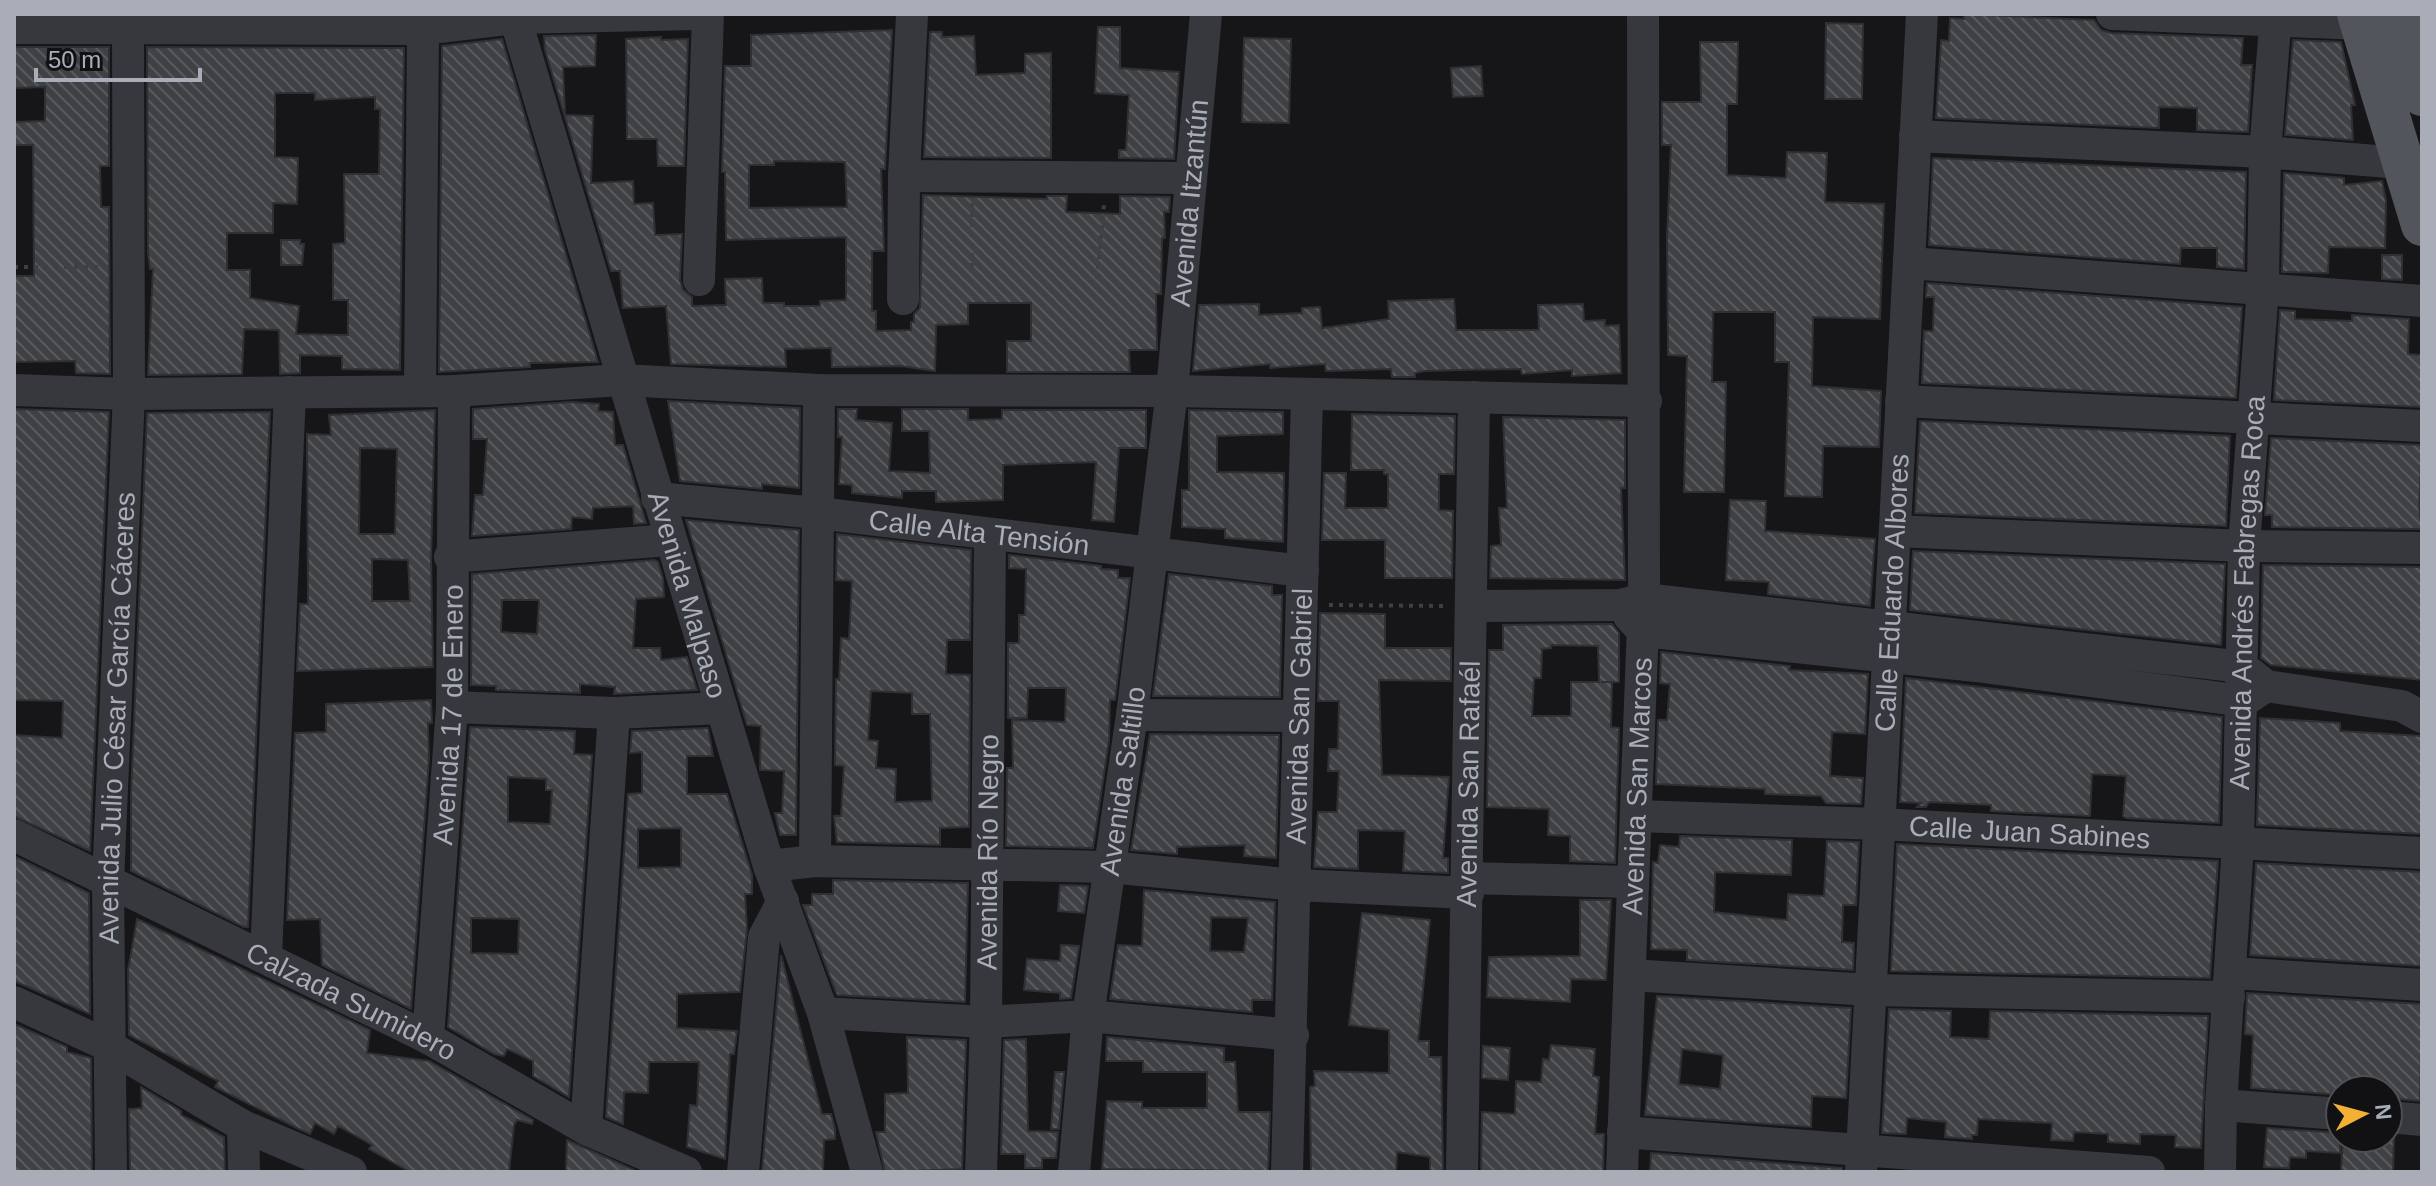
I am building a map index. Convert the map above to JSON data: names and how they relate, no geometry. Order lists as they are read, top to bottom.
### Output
{
  "streets": {
    "street": [
      "Avenida Itzantún",
      "Calle Alta Tensión",
      "Calle Eduardo Albores",
      "Avenida Andrés Fabregas Roca",
      "Avenida Malpaso",
      "Avenida 17 de Enero",
      "Avenida San Gabriel",
      "Avenida Julio César García Cáceres",
      "Avenida Saltillo",
      "Avenida San Rafaél",
      "Avenida San Marcos",
      "Calle Juan Sabines",
      "Avenida Río Negro",
      "Calzada Sumidero"
    ]
  },
  "crossings": [
    ["Avenida Itzantún", "Avenida Saltillo"],
    ["Calle Alta Tensión", "Avenida Malpaso"],
    ["Calle Alta Tensión", "Avenida San Gabriel"],
    ["Calle Alta Tensión", "Avenida Saltillo"],
    ["Calle Alta Tensión", "Avenida Río Negro"],
    ["Calle Eduardo Albores", "Calle Juan Sabines"],
    ["Avenida Andrés Fabregas Roca", "Calle Juan Sabines"],
    ["Avenida 17 de Enero", "Calzada Sumidero"],
    ["Avenida Julio César García Cáceres", "Calzada Sumidero"],
    ["Avenida San Marcos", "Calle Juan Sabines"]
  ],
  "scale_bar": "50 m",
  "north": "right"
}
